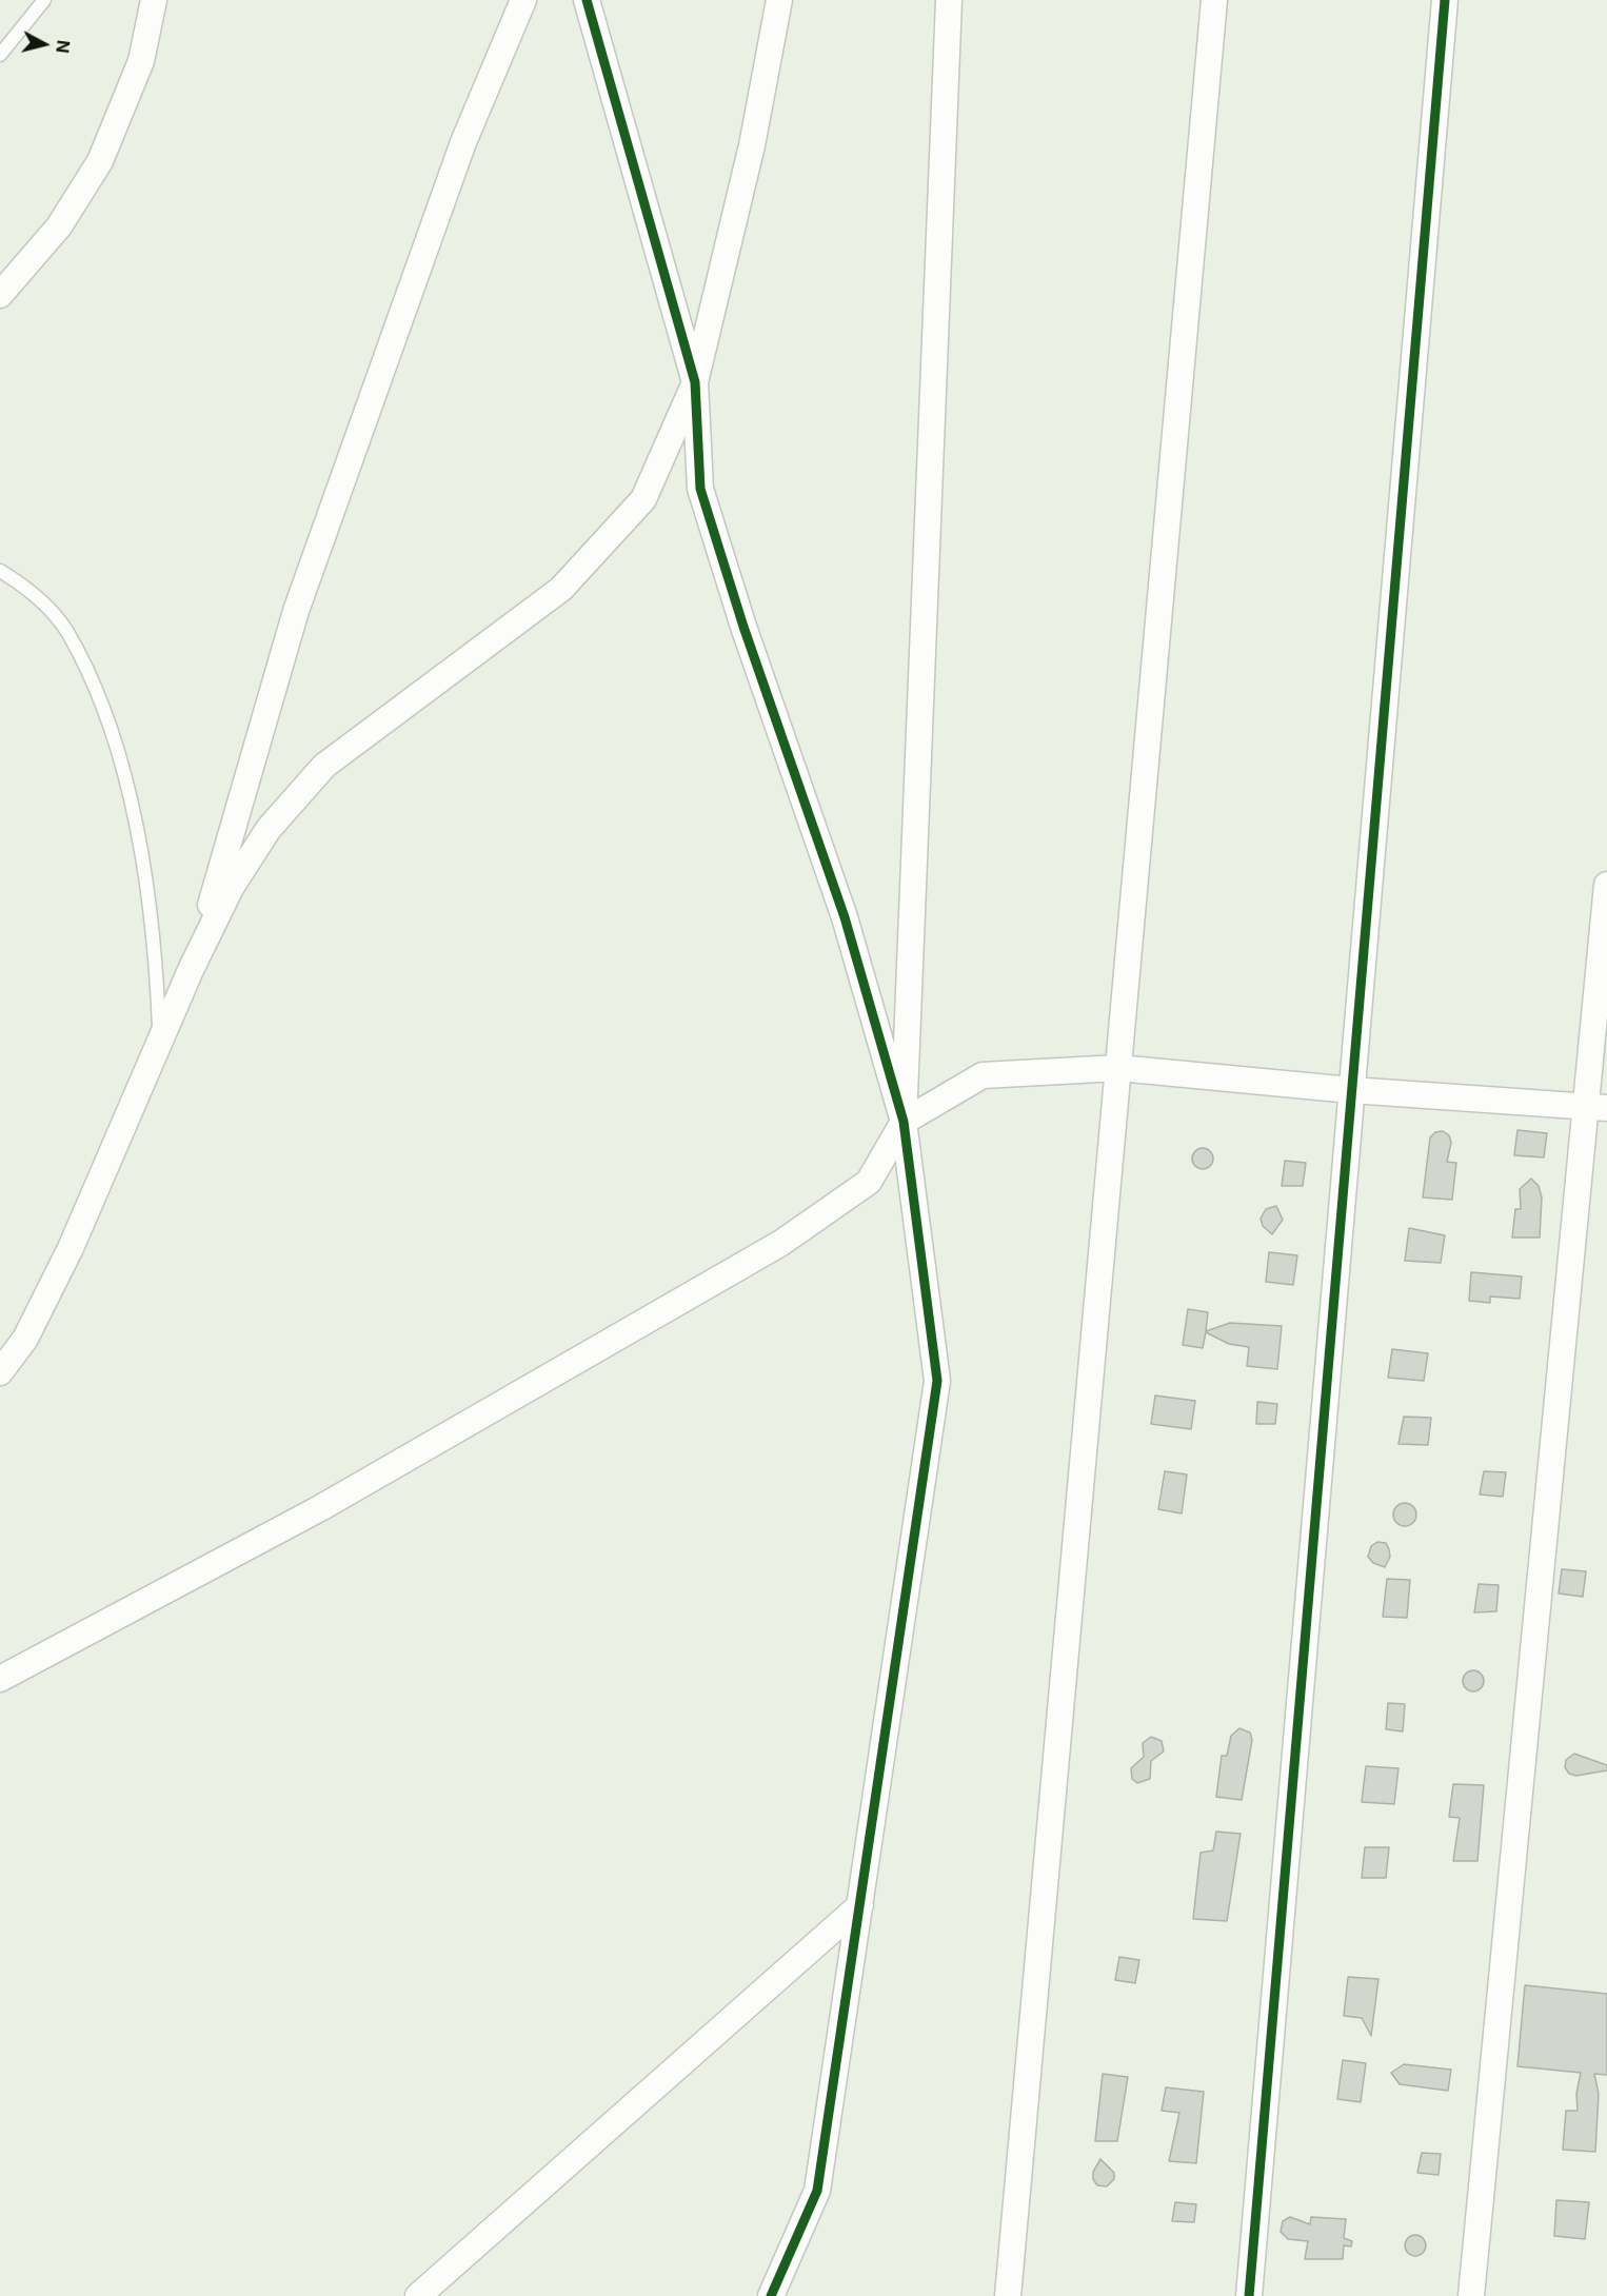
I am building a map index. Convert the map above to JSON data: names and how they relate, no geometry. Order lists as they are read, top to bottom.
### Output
{
  "north": "right"
}
